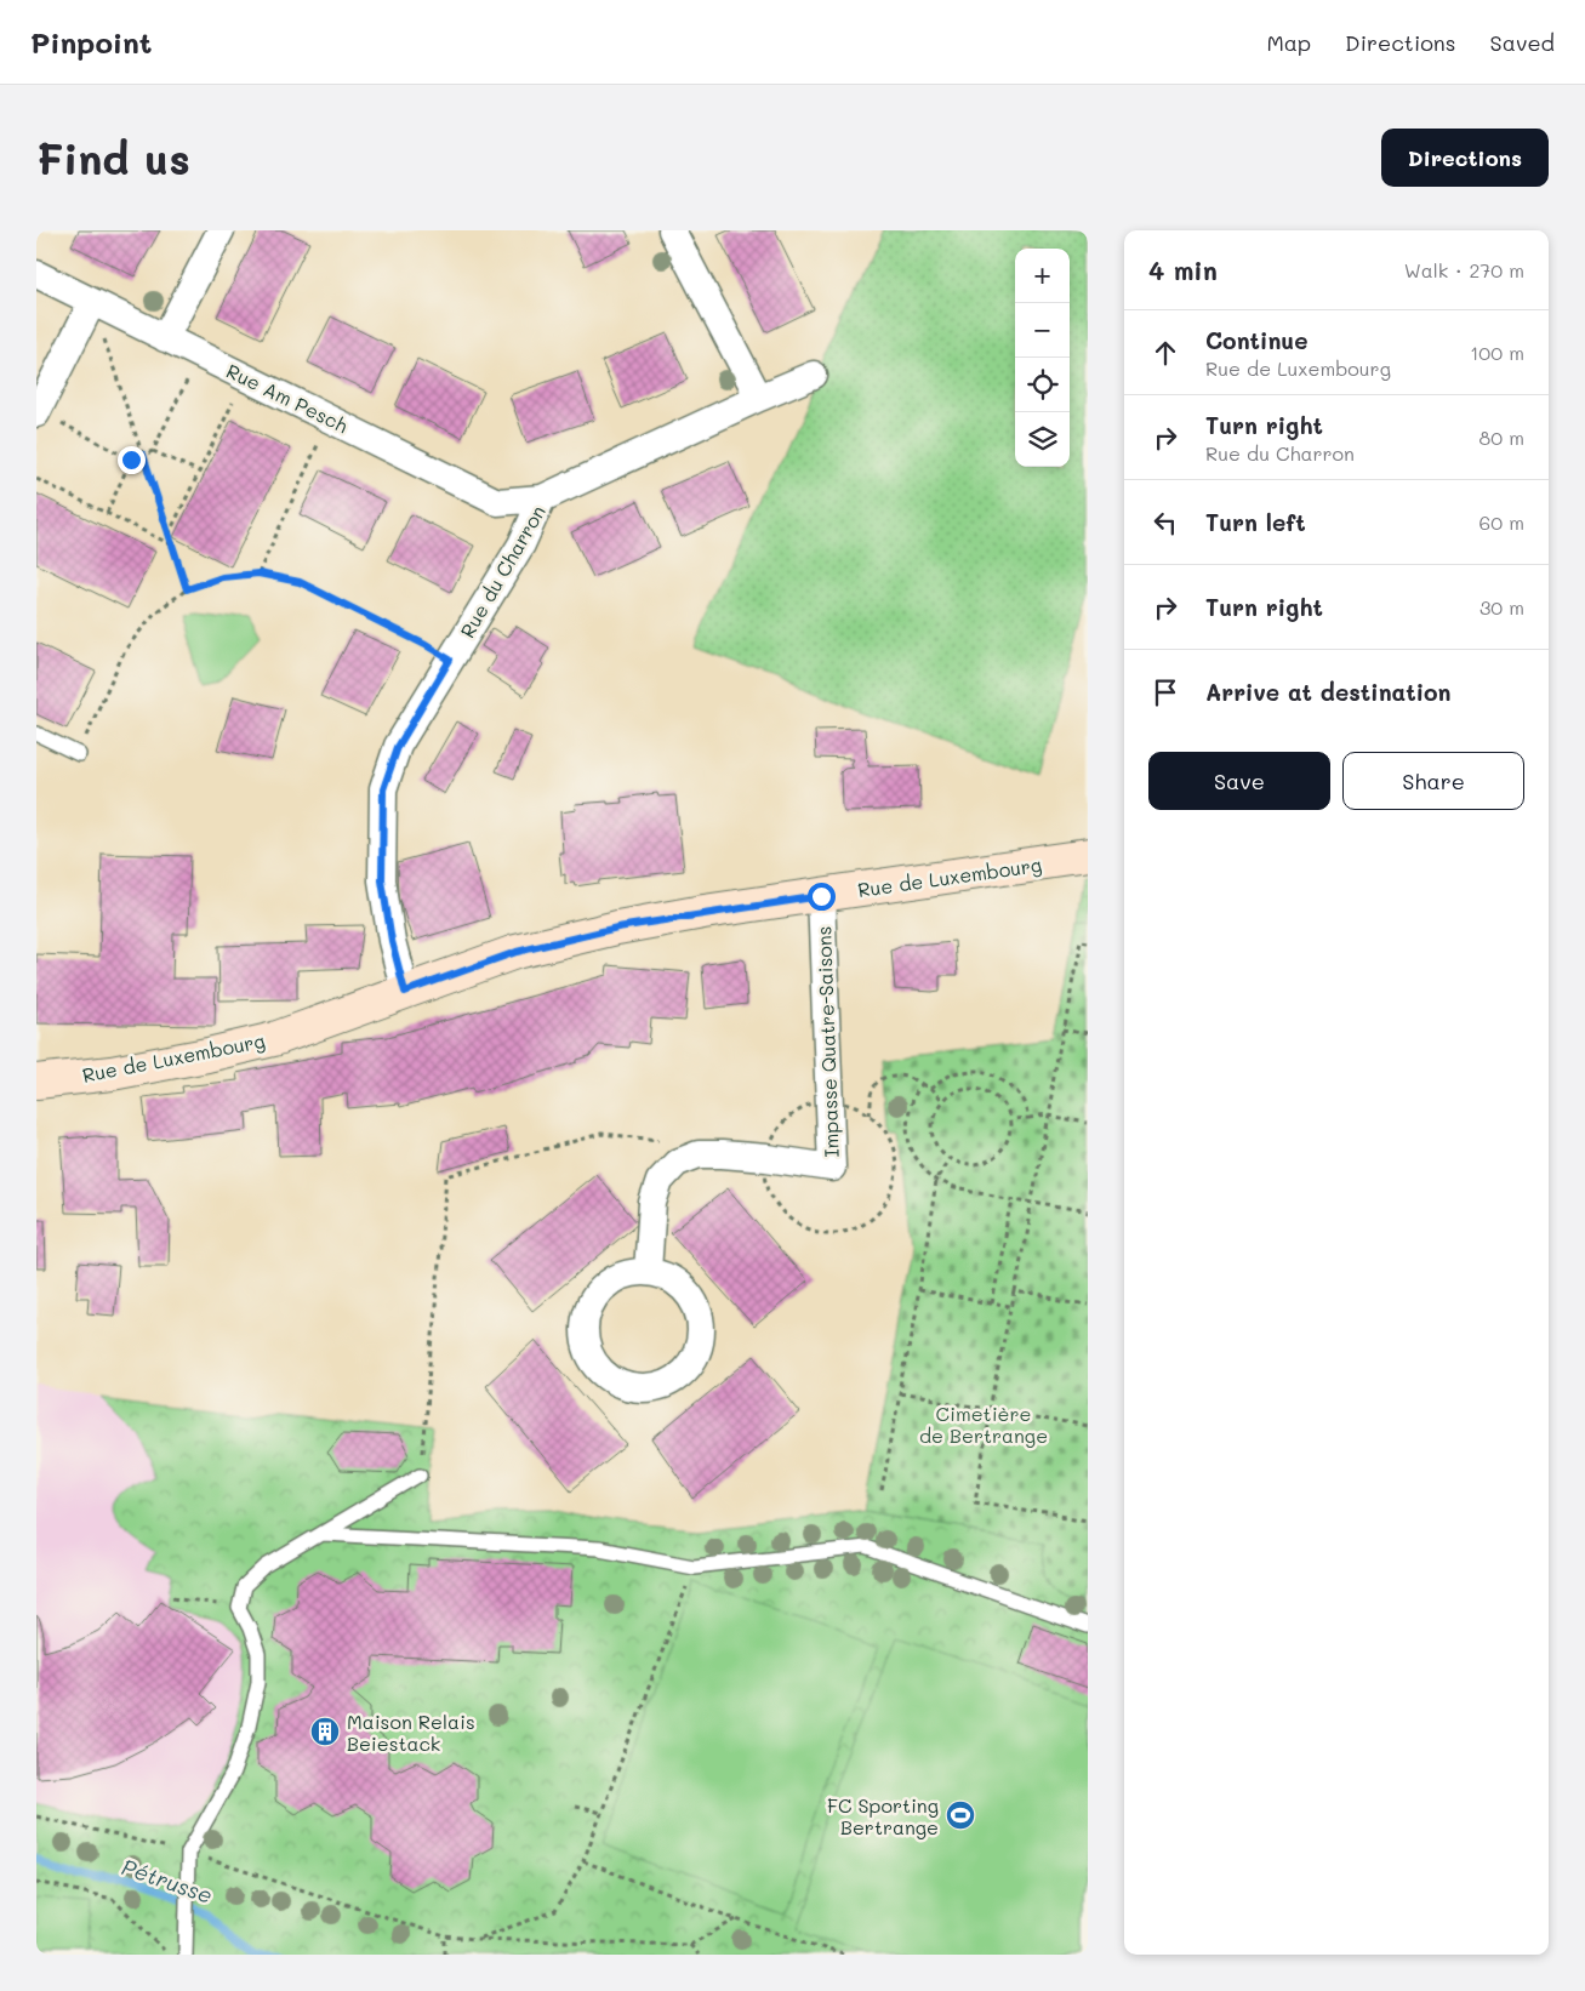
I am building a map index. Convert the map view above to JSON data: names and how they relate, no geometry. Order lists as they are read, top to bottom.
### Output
{
  "streets": {
    "street": [
      "Rue Am Pesch",
      "Rue du Charron",
      "Rue de Luxembourg",
      "Impasse Quatre-Saisons"
    ]
  },
  "crossings": [
    ["Rue Am Pesch", "Rue du Charron"],
    ["Rue du Charron", "Rue de Luxembourg"],
    ["Rue de Luxembourg", "Impasse Quatre-Saisons"]
  ],
  "water": ["Pétrusse"],
  "parks": ["Cimetière de Bertrange"],
  "places": {
    "building": ["Maison Relais Beiestack"],
    "sports": ["FC Sporting Bertrange"]
  },
  "page": {
    "header": "Pinpoint",
    "nav": ["Map", "Directions", "Saved"],
    "buttons": [
      "Directions",
      ["Save", "Share"]
    ],
    "title": "Find us",
    "heading": ["4 min", "Walk · 270 m"],
    "map_buttons": ["+", "−"],
    "list": [
      ["Continue", "Rue de Luxembourg", "100 m"],
      ["Turn right", "Rue du Charron", "80 m"],
      ["Turn left", "60 m"],
      ["Turn right", "30 m"],
      "Arrive at destination"
    ]
  }
}
